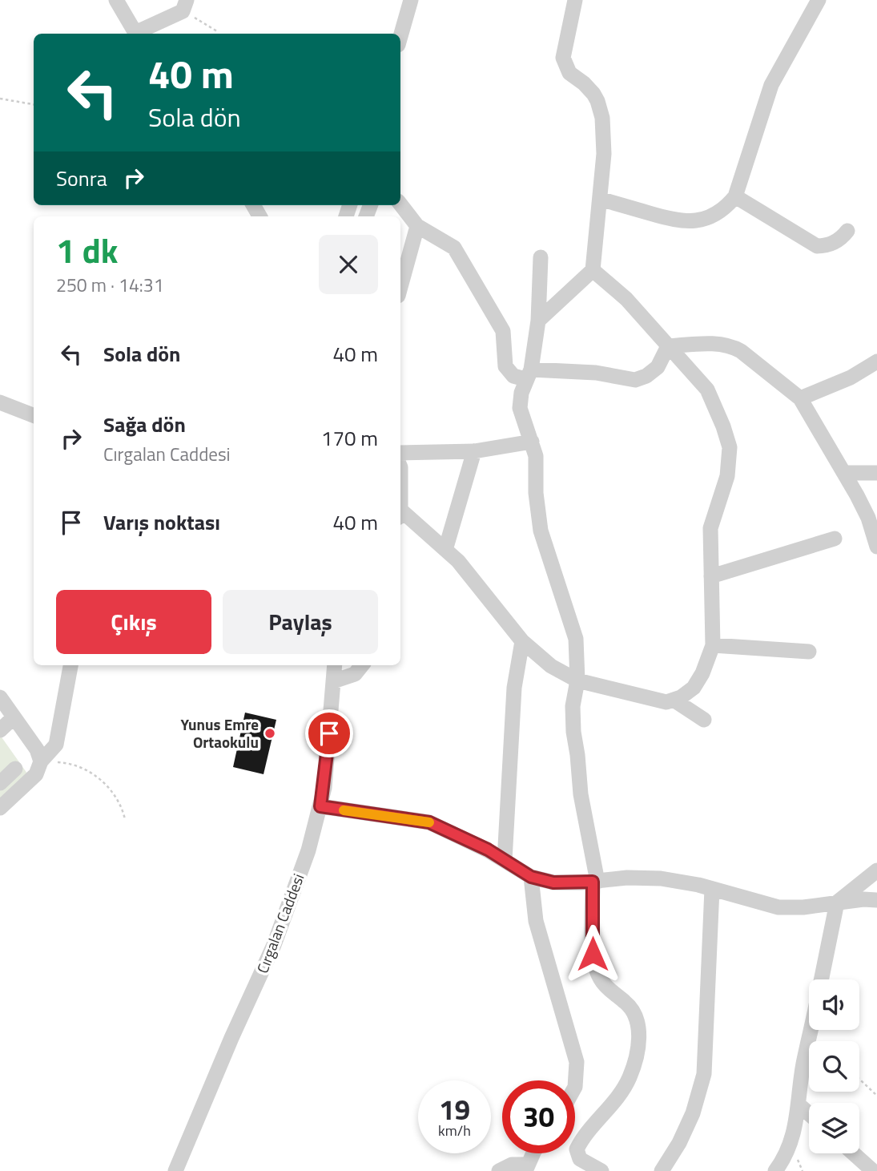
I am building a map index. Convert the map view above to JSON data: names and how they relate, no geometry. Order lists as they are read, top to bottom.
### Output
{
  "streets": {
    "street": ["Cırgalan Caddesi"]
  },
  "places": ["Yunus Emre Ortaokulu"],
  "page": {
    "turn": ["40 m", "Sola dön"],
    "then": "Sonra",
    "heading": ["1 dk", "250 m · 14:31"],
    "list": [
      {
        "name": "Sola dön",
        "value": "40 m"
      },
      {
        "name": "Sağa dön",
        "note": "Cırgalan Caddesi",
        "value": "170 m"
      },
      {
        "name": "Varış noktası",
        "value": "40 m"
      }
    ],
    "buttons": ["Çıkış", "Paylaş"],
    "speed": "19 km/h",
    "limit": "30"
  }
}
